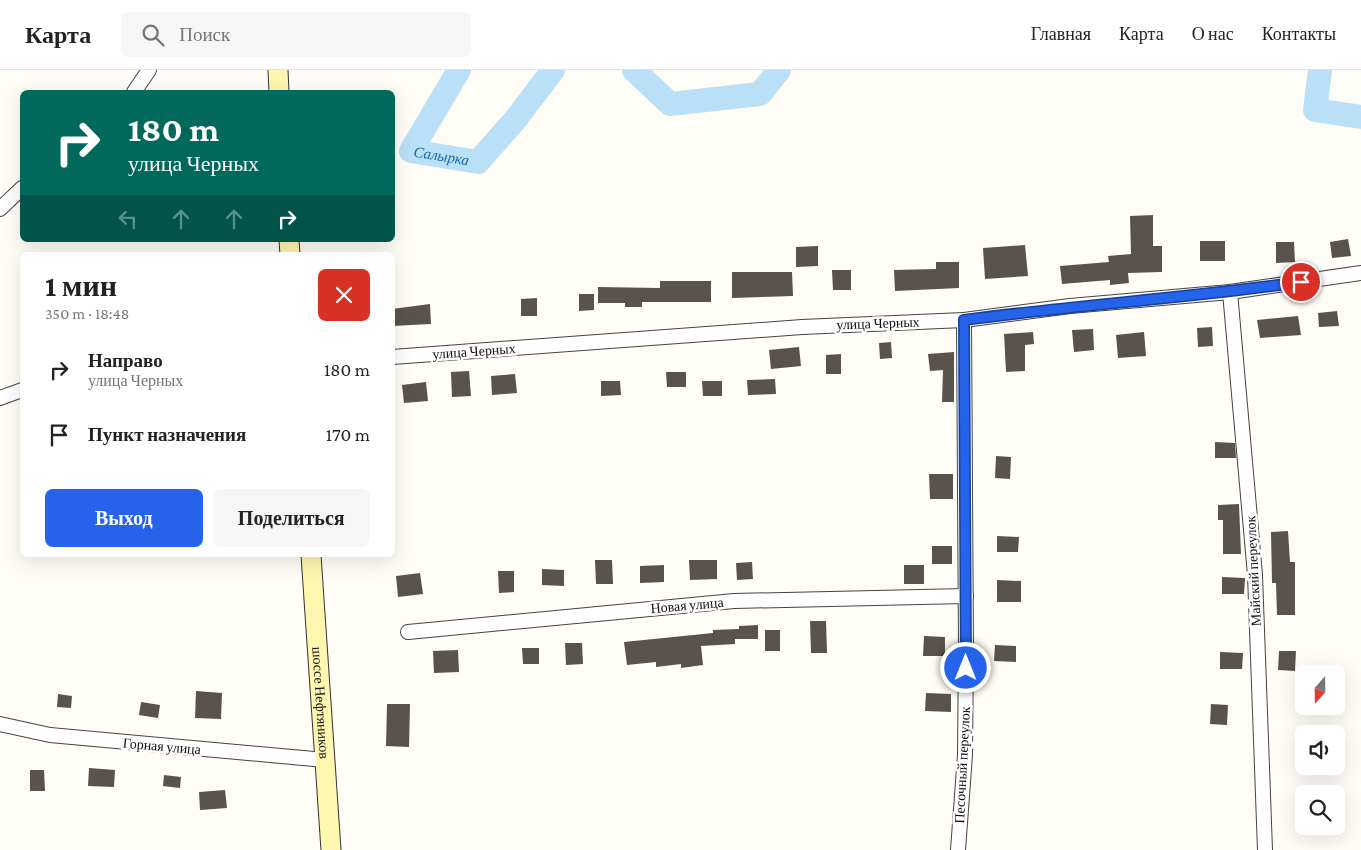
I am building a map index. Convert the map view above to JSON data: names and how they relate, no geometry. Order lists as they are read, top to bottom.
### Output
{
  "streets": {
    "main road": ["шоссе Нефтяников"],
    "street": [
      "улица Черных",
      "Майский переулок",
      "Новая улица",
      "Горная улица",
      "Песочный переулок"
    ]
  },
  "crossings": [
    ["улица Черных", "Майский переулок"],
    ["улица Черных", "Песочный переулок"],
    ["Новая улица", "Песочный переулок"],
    ["шоссе Нефтяников", "Горная улица"]
  ],
  "water": ["Салырка"],
  "north": "bottom",
  "page": {
    "header": "Карта",
    "search": "Поиск",
    "nav": [
      "Главная",
      "Карта",
      "О нас",
      "Контакты"
    ],
    "turn": ["180 m", "улица Черных"],
    "heading": ["1 мин", "350 m · 18:48"],
    "list": [
      {
        "name": "Направо",
        "note": "улица Черных",
        "value": "180 m"
      },
      {
        "name": "Пункт назначения",
        "value": "170 m"
      }
    ],
    "buttons": ["Выход", "Поделиться"]
  }
}
